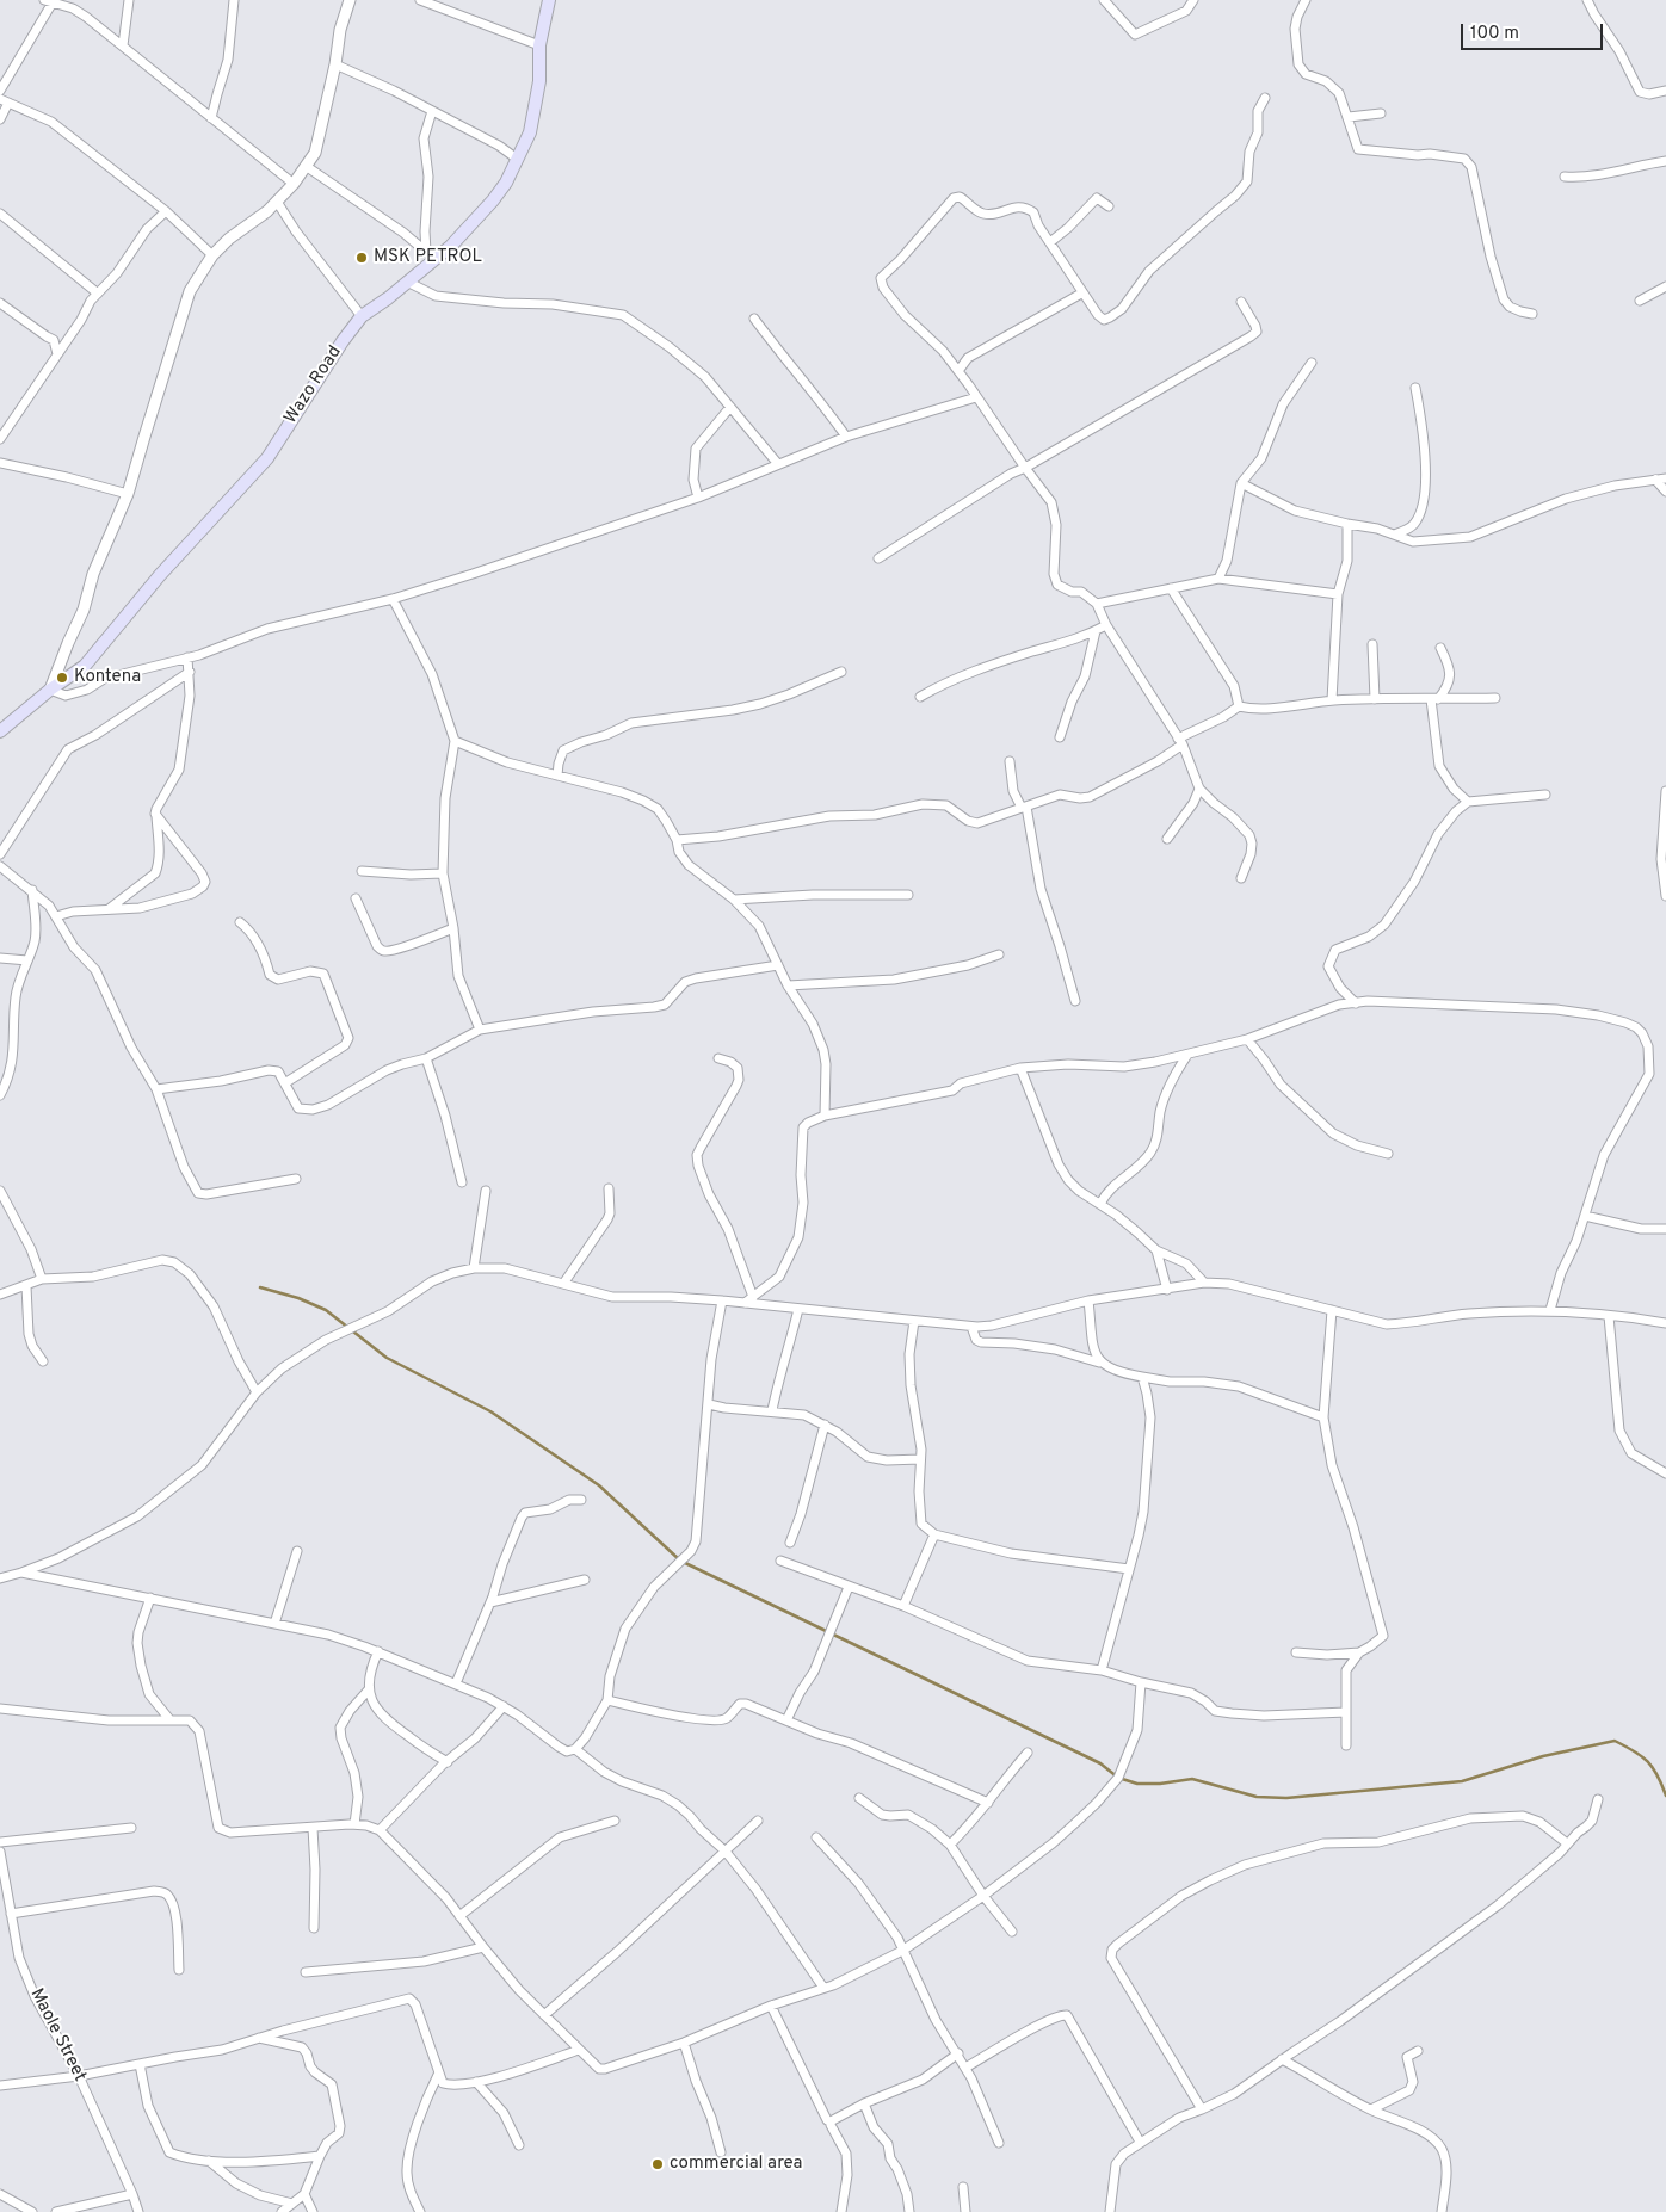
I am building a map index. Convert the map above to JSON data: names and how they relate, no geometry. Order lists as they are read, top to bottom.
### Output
{
  "streets": {
    "main road": ["Wazo Road"],
    "street": ["Maole Street"]
  },
  "places": ["MSK PETROL", "Kontena", "commercial area"],
  "scale_bar": "100 m"
}
